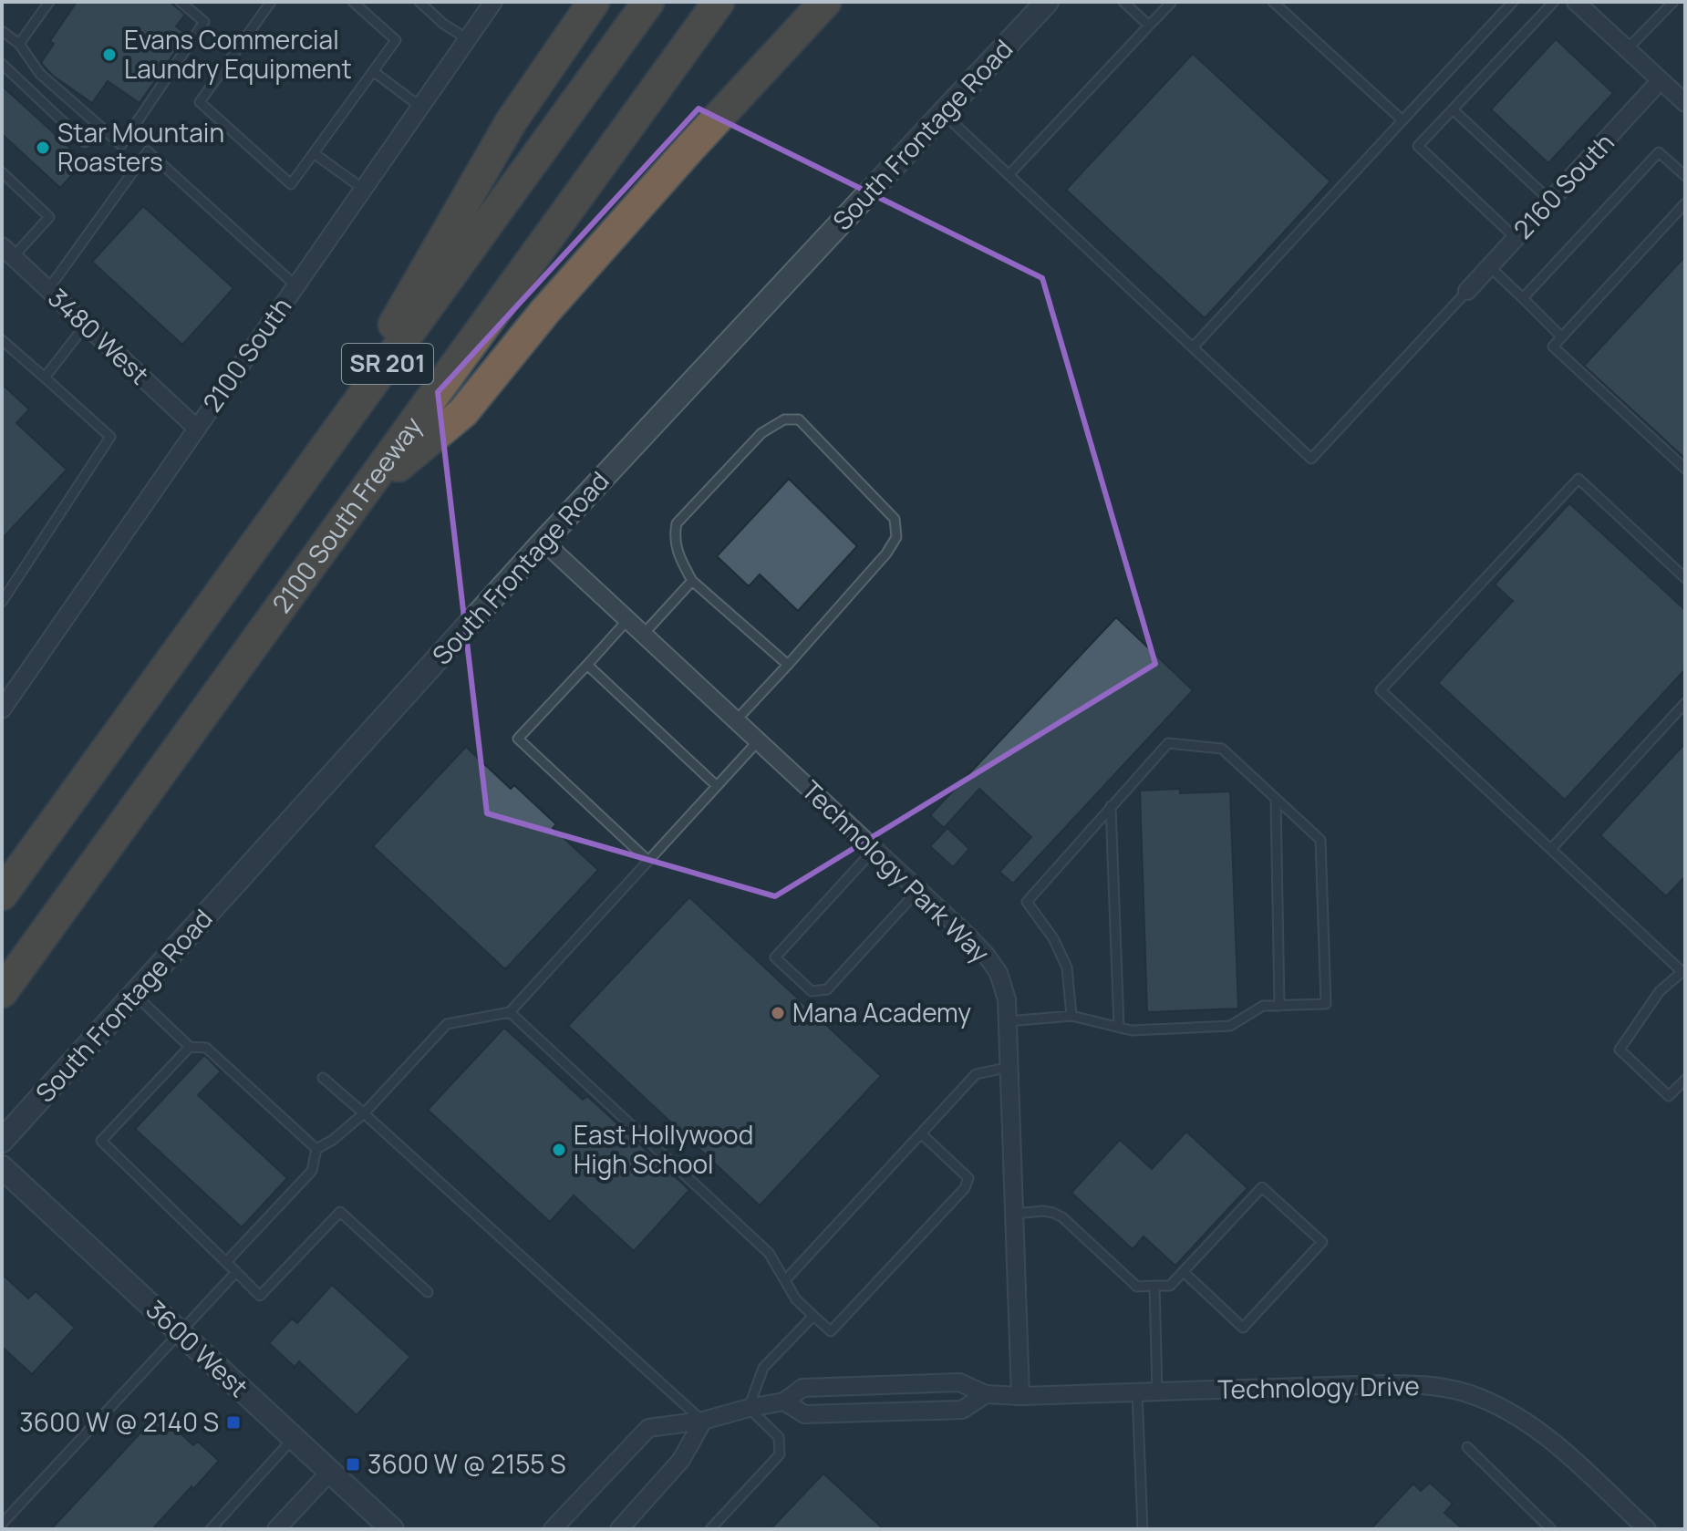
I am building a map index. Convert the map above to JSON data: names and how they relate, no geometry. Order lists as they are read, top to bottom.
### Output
{
  "streets": {
    "highway": ["SR 201", "2100 South Freeway"],
    "street": [
      "South Frontage Road",
      "2160 South",
      "3480 West",
      "2100 South",
      "Technology Park Way",
      "3600 West",
      "Technology Drive"
    ]
  },
  "crossings": [
    ["South Frontage Road", "Technology Park Way"],
    ["3480 West", "2100 South"],
    ["Technology Park Way", "Technology Drive"]
  ],
  "places": {
    "other": [
      "Evans Commercial Laundry Equipment",
      "Star Mountain Roasters",
      "Mana Academy",
      "East Hollywood High School"
    ],
    "transit": ["3600 W @ 2140 S", "3600 W @ 2155 S"]
  }
}
